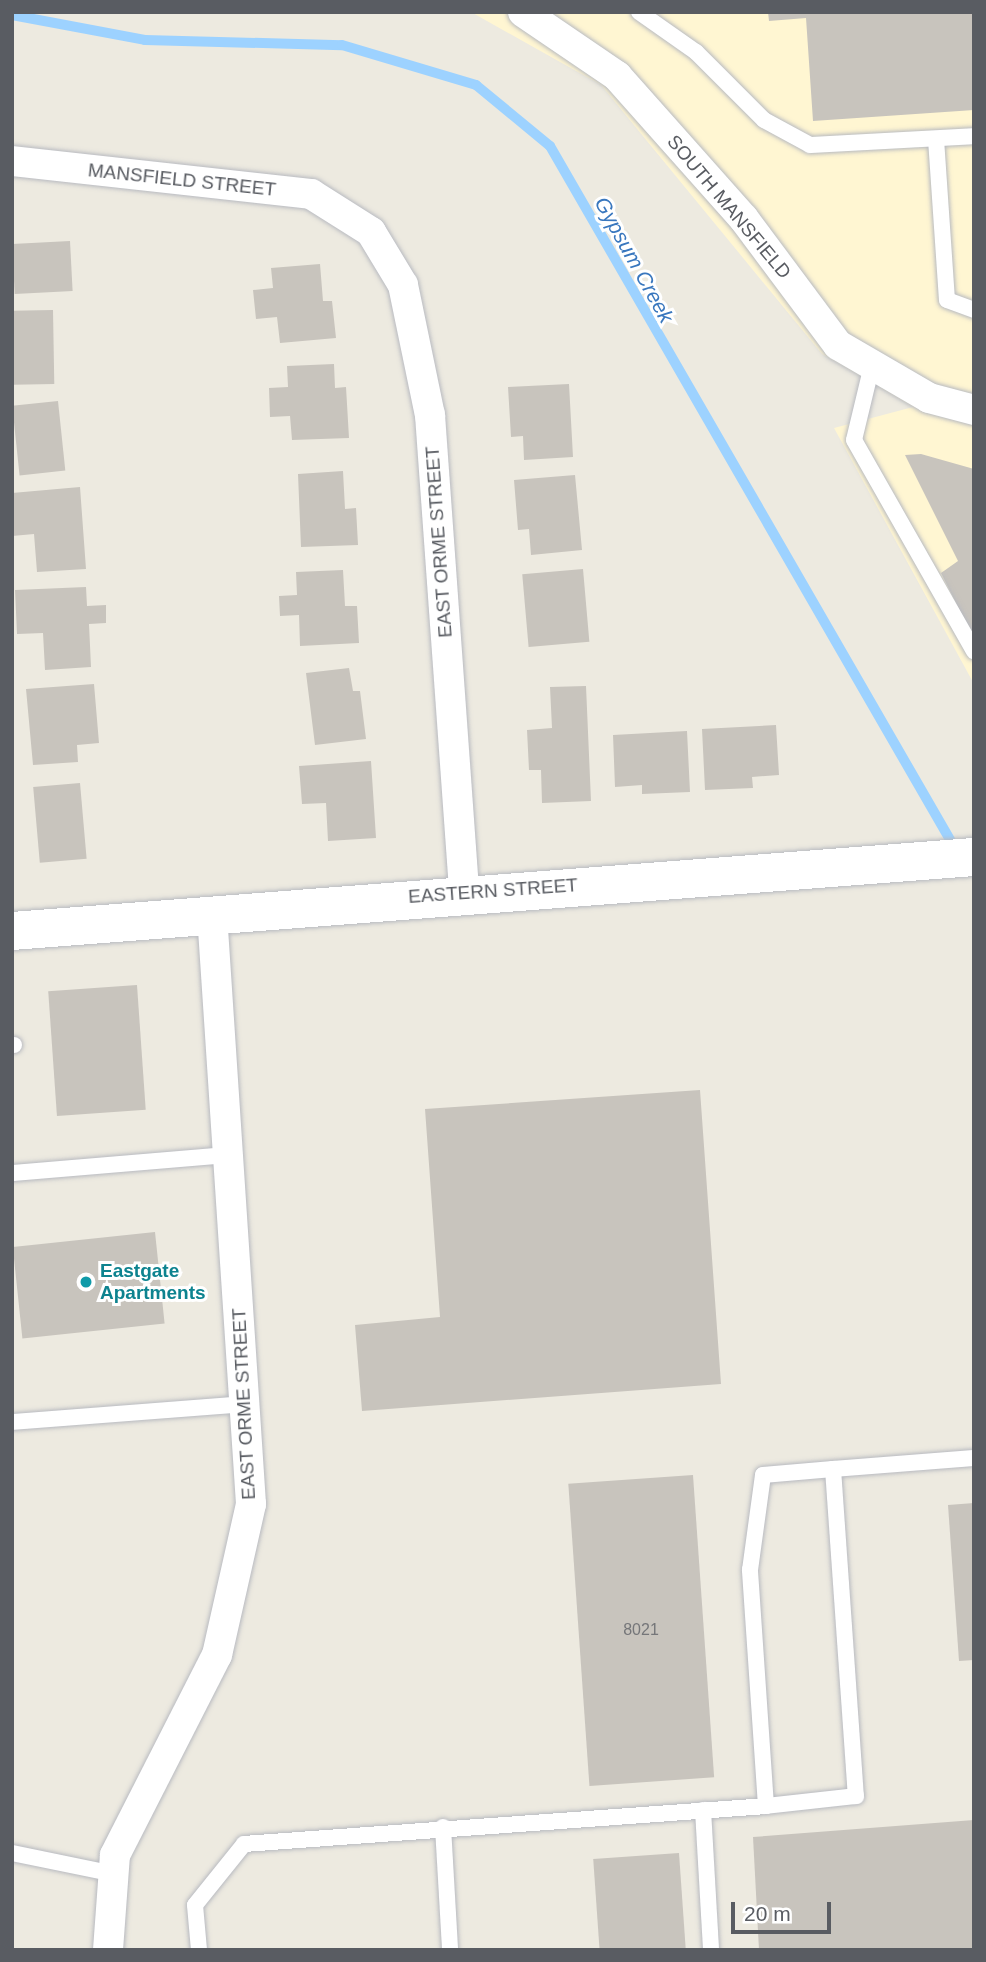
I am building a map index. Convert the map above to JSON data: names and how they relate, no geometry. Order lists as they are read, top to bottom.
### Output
{
  "streets": {
    "street": [
      "MANSFIELD STREET",
      "SOUTH MANSFIELD",
      "EAST ORME STREET",
      "EASTERN STREET"
    ]
  },
  "crossings": [
    ["MANSFIELD STREET", "EAST ORME STREET"],
    ["EAST ORME STREET", "EASTERN STREET"]
  ],
  "water": ["Gypsum Creek"],
  "places": ["Eastgate Apartments"],
  "house_numbers": ["8021"],
  "scale_bar": "20 m"
}
